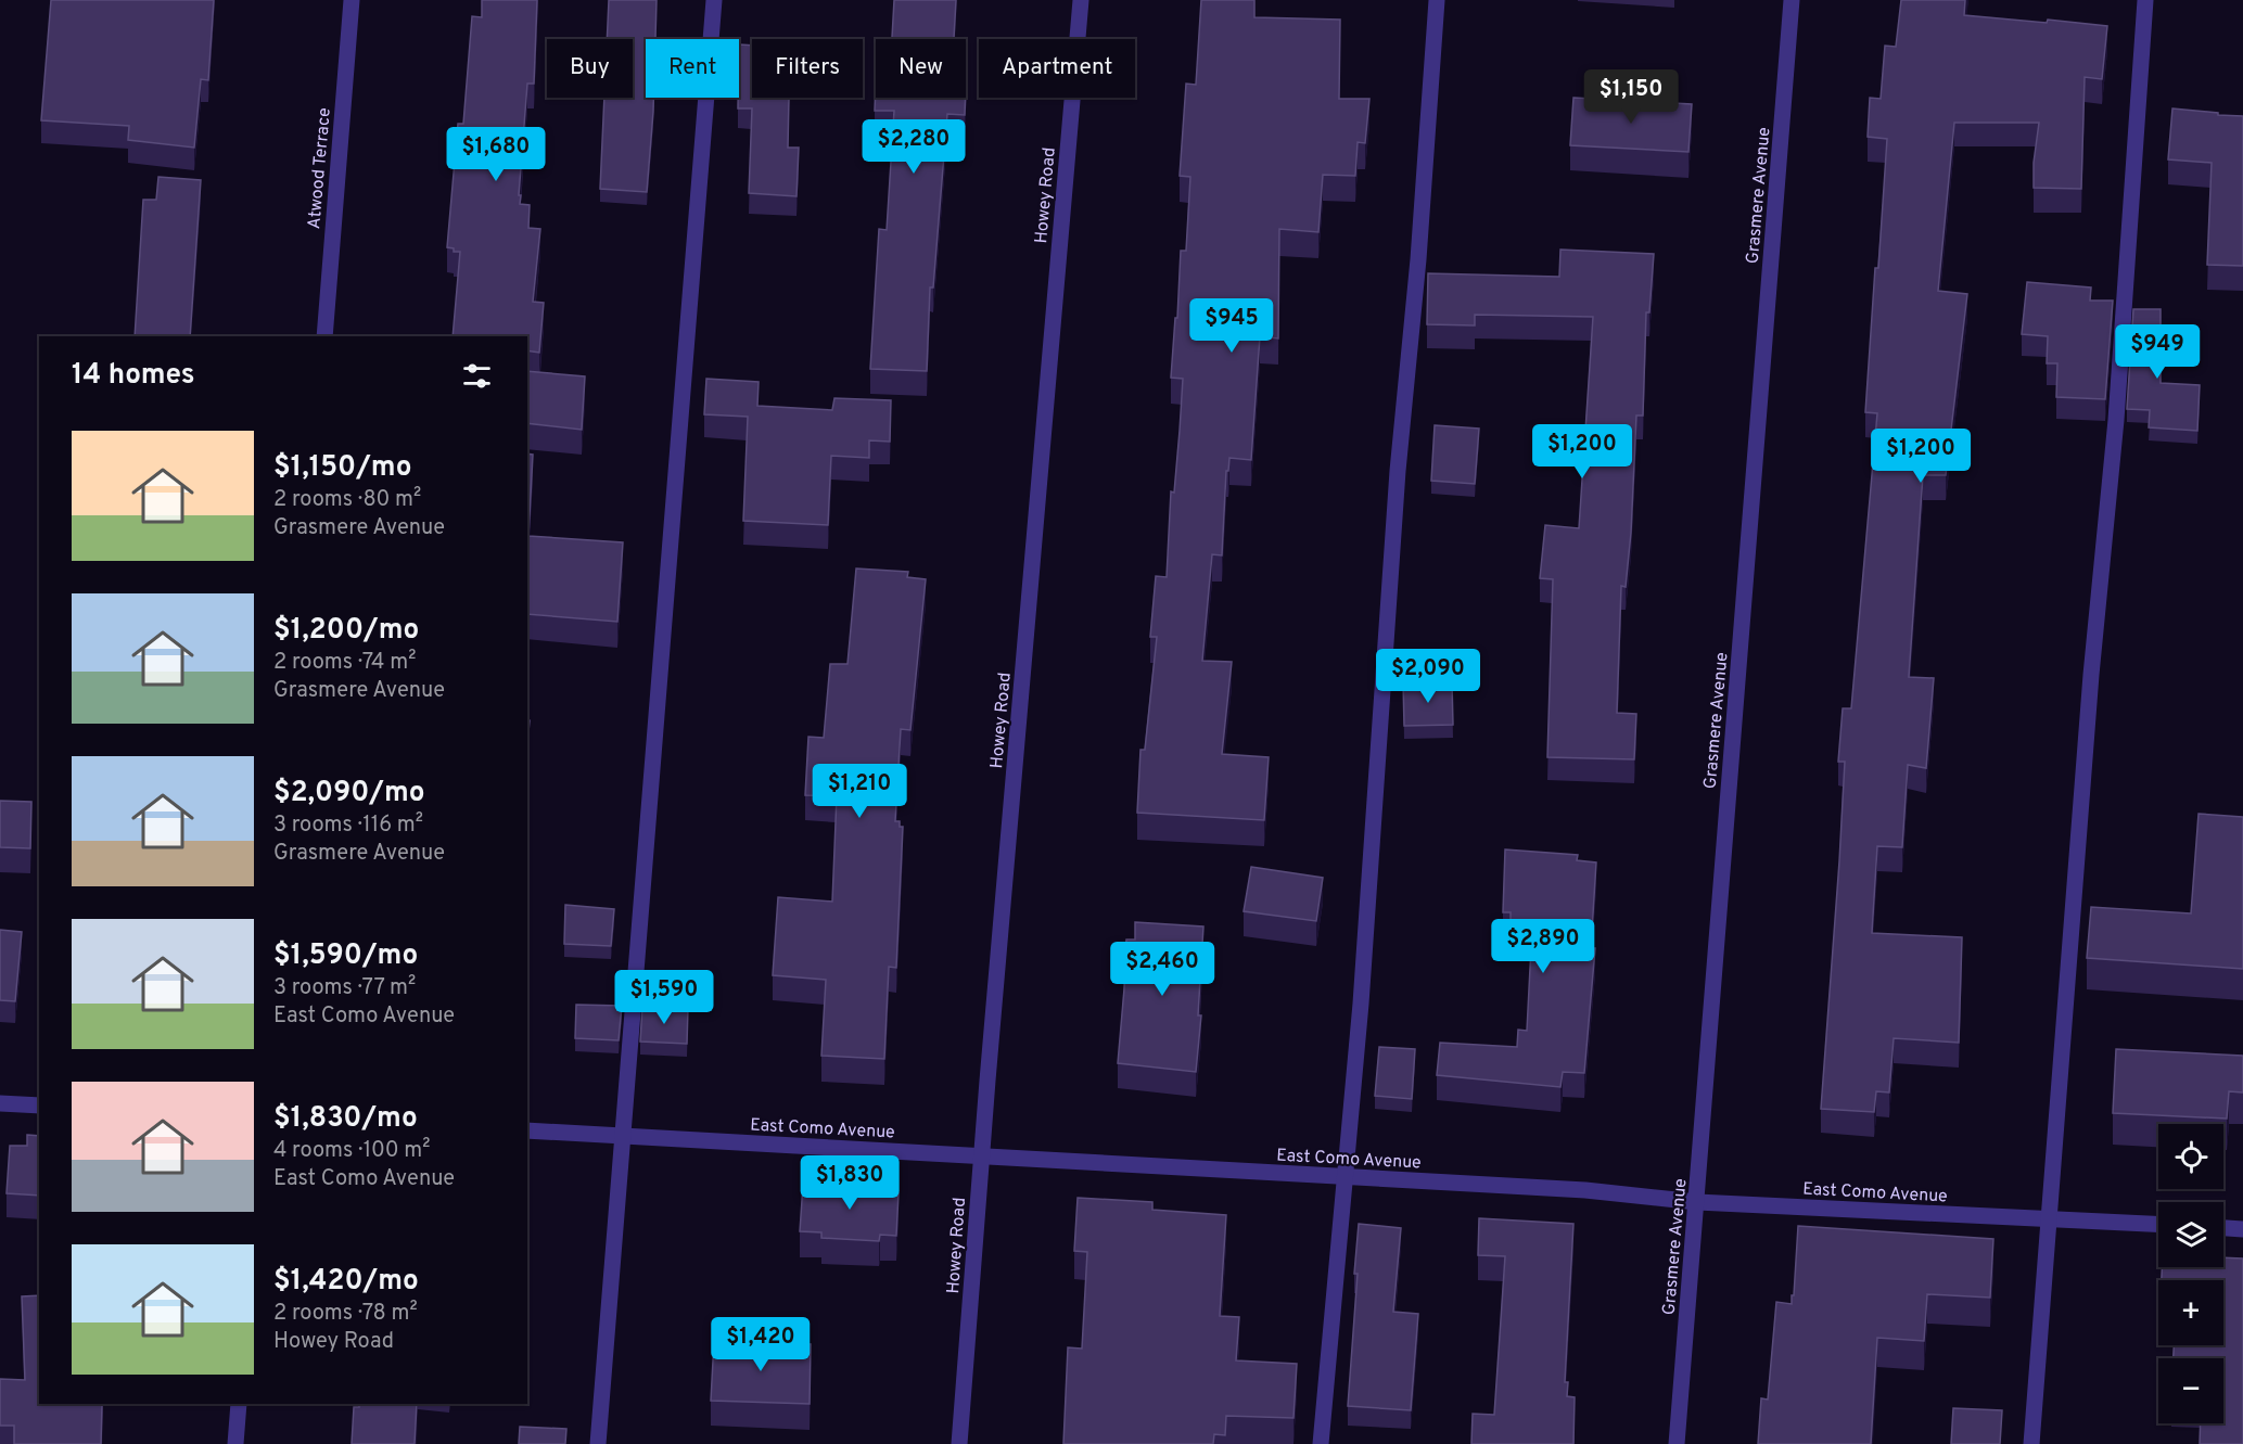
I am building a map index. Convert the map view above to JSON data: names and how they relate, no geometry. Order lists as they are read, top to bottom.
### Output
{
  "streets": {
    "street": [
      "Atwood Terrace",
      "Howey Road",
      "Grasmere Avenue",
      "East Como Avenue"
    ]
  },
  "crossings": [
    ["Howey Road", "East Como Avenue"],
    ["Grasmere Avenue", "East Como Avenue"]
  ],
  "page": {
    "chip": [
      "Buy",
      "Rent",
      "Filters",
      "New",
      "Apartment"
    ],
    "price": [
      "$1,150",
      "$2,280",
      "$1,680",
      "$945",
      "$949",
      "$1,200",
      "$1,200",
      "$2,090",
      "$1,210",
      "$2,890",
      "$2,460",
      "$1,590",
      "$1,830",
      "$1,420"
    ],
    "heading": "14 homes",
    "list": [
      {
        "name": "$1,150/mo",
        "note": "2 rooms · 80 m² · Grasmere Avenue"
      },
      {
        "name": "$1,200/mo",
        "note": "2 rooms · 74 m² · Grasmere Avenue"
      },
      {
        "name": "$2,090/mo",
        "note": "3 rooms · 116 m² · Grasmere Avenue"
      },
      {
        "name": "$1,590/mo",
        "note": "3 rooms · 77 m² · East Como Avenue"
      },
      {
        "name": "$1,830/mo",
        "note": "4 rooms · 100 m² · East Como Avenue"
      },
      {
        "name": "$1,420/mo",
        "note": "2 rooms · 78 m² · Howey Road"
      }
    ],
    "map_buttons": ["+", "−"]
  }
}
